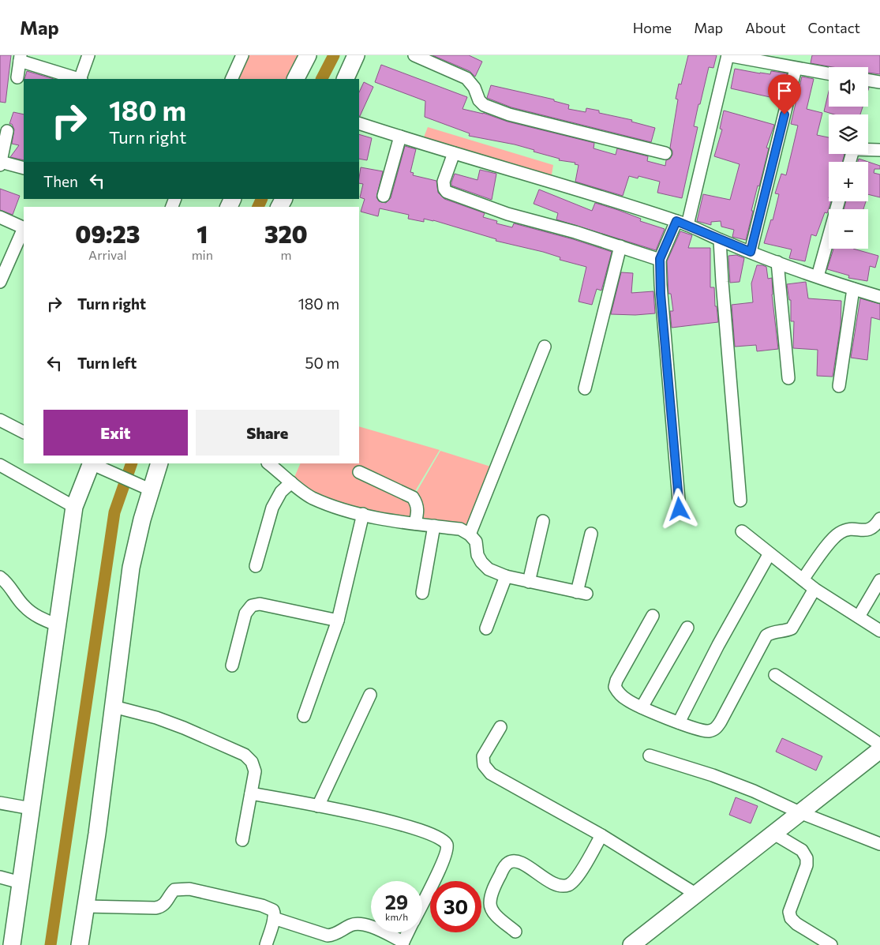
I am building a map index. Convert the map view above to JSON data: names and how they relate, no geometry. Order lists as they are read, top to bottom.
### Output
{
  "page": {
    "header": "Map",
    "nav": [
      "Home",
      "Map",
      "About",
      "Contact"
    ],
    "map_buttons": ["+", "−"],
    "turn": ["180 m", "Turn right"],
    "then": "Then",
    "eta": [
      "09:23",
      "Arrival",
      "1",
      "min",
      "320",
      "m"
    ],
    "list": [
      {
        "name": "Turn right",
        "value": "180 m"
      },
      {
        "name": "Turn left",
        "value": "50 m"
      }
    ],
    "buttons": ["Exit", "Share"],
    "speed": "29 km/h",
    "limit": "30"
  }
}
